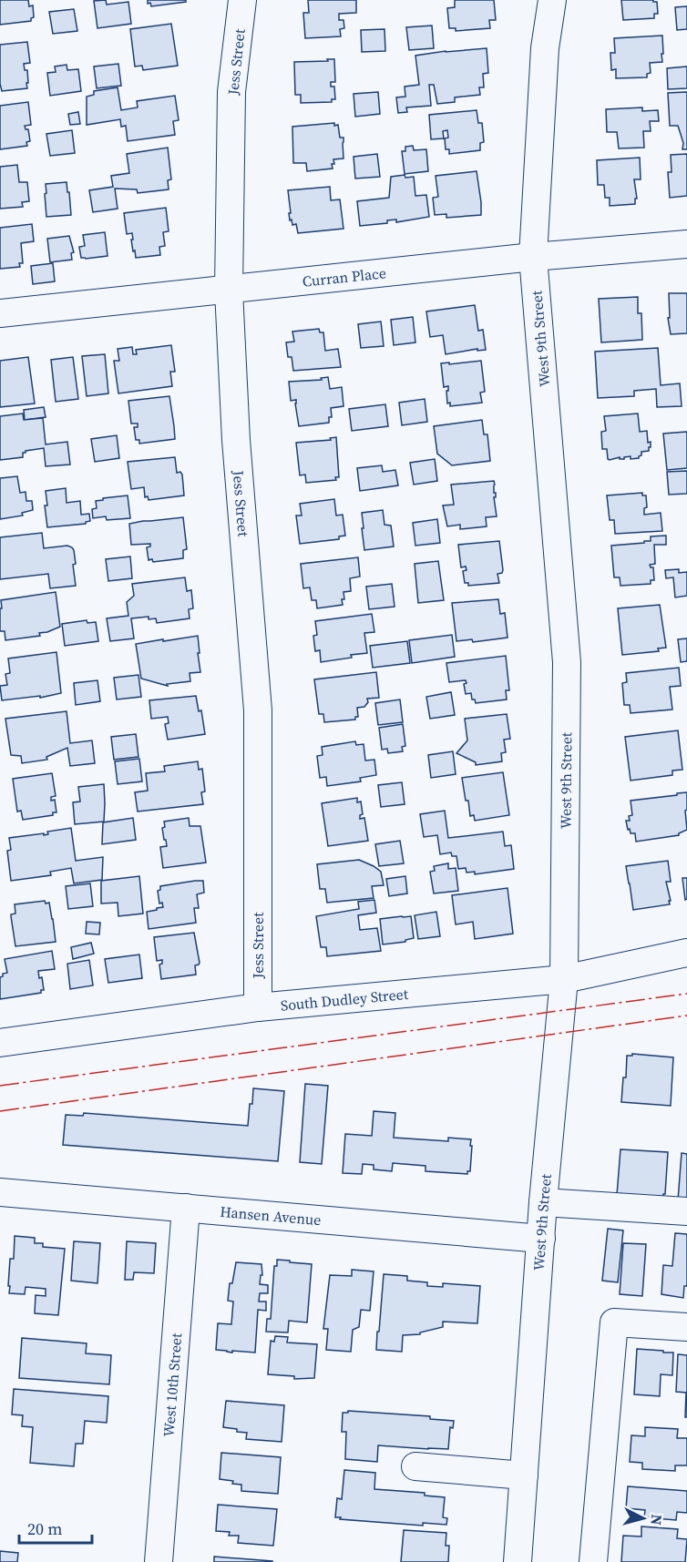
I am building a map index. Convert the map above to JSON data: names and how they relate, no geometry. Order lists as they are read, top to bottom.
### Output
{
  "streets": {
    "street": [
      "Jess Street",
      "Curran Place",
      "West 9th Street",
      "South Dudley Street",
      "Hansen Avenue",
      "West 10th Street"
    ]
  },
  "crossings": [
    ["Jess Street", "Curran Place"],
    ["Jess Street", "South Dudley Street"],
    ["Curran Place", "West 9th Street"],
    ["West 9th Street", "South Dudley Street"],
    ["West 9th Street", "Hansen Avenue"],
    ["Hansen Avenue", "West 10th Street"]
  ],
  "scale_bar": "20 m",
  "north": "right"
}
